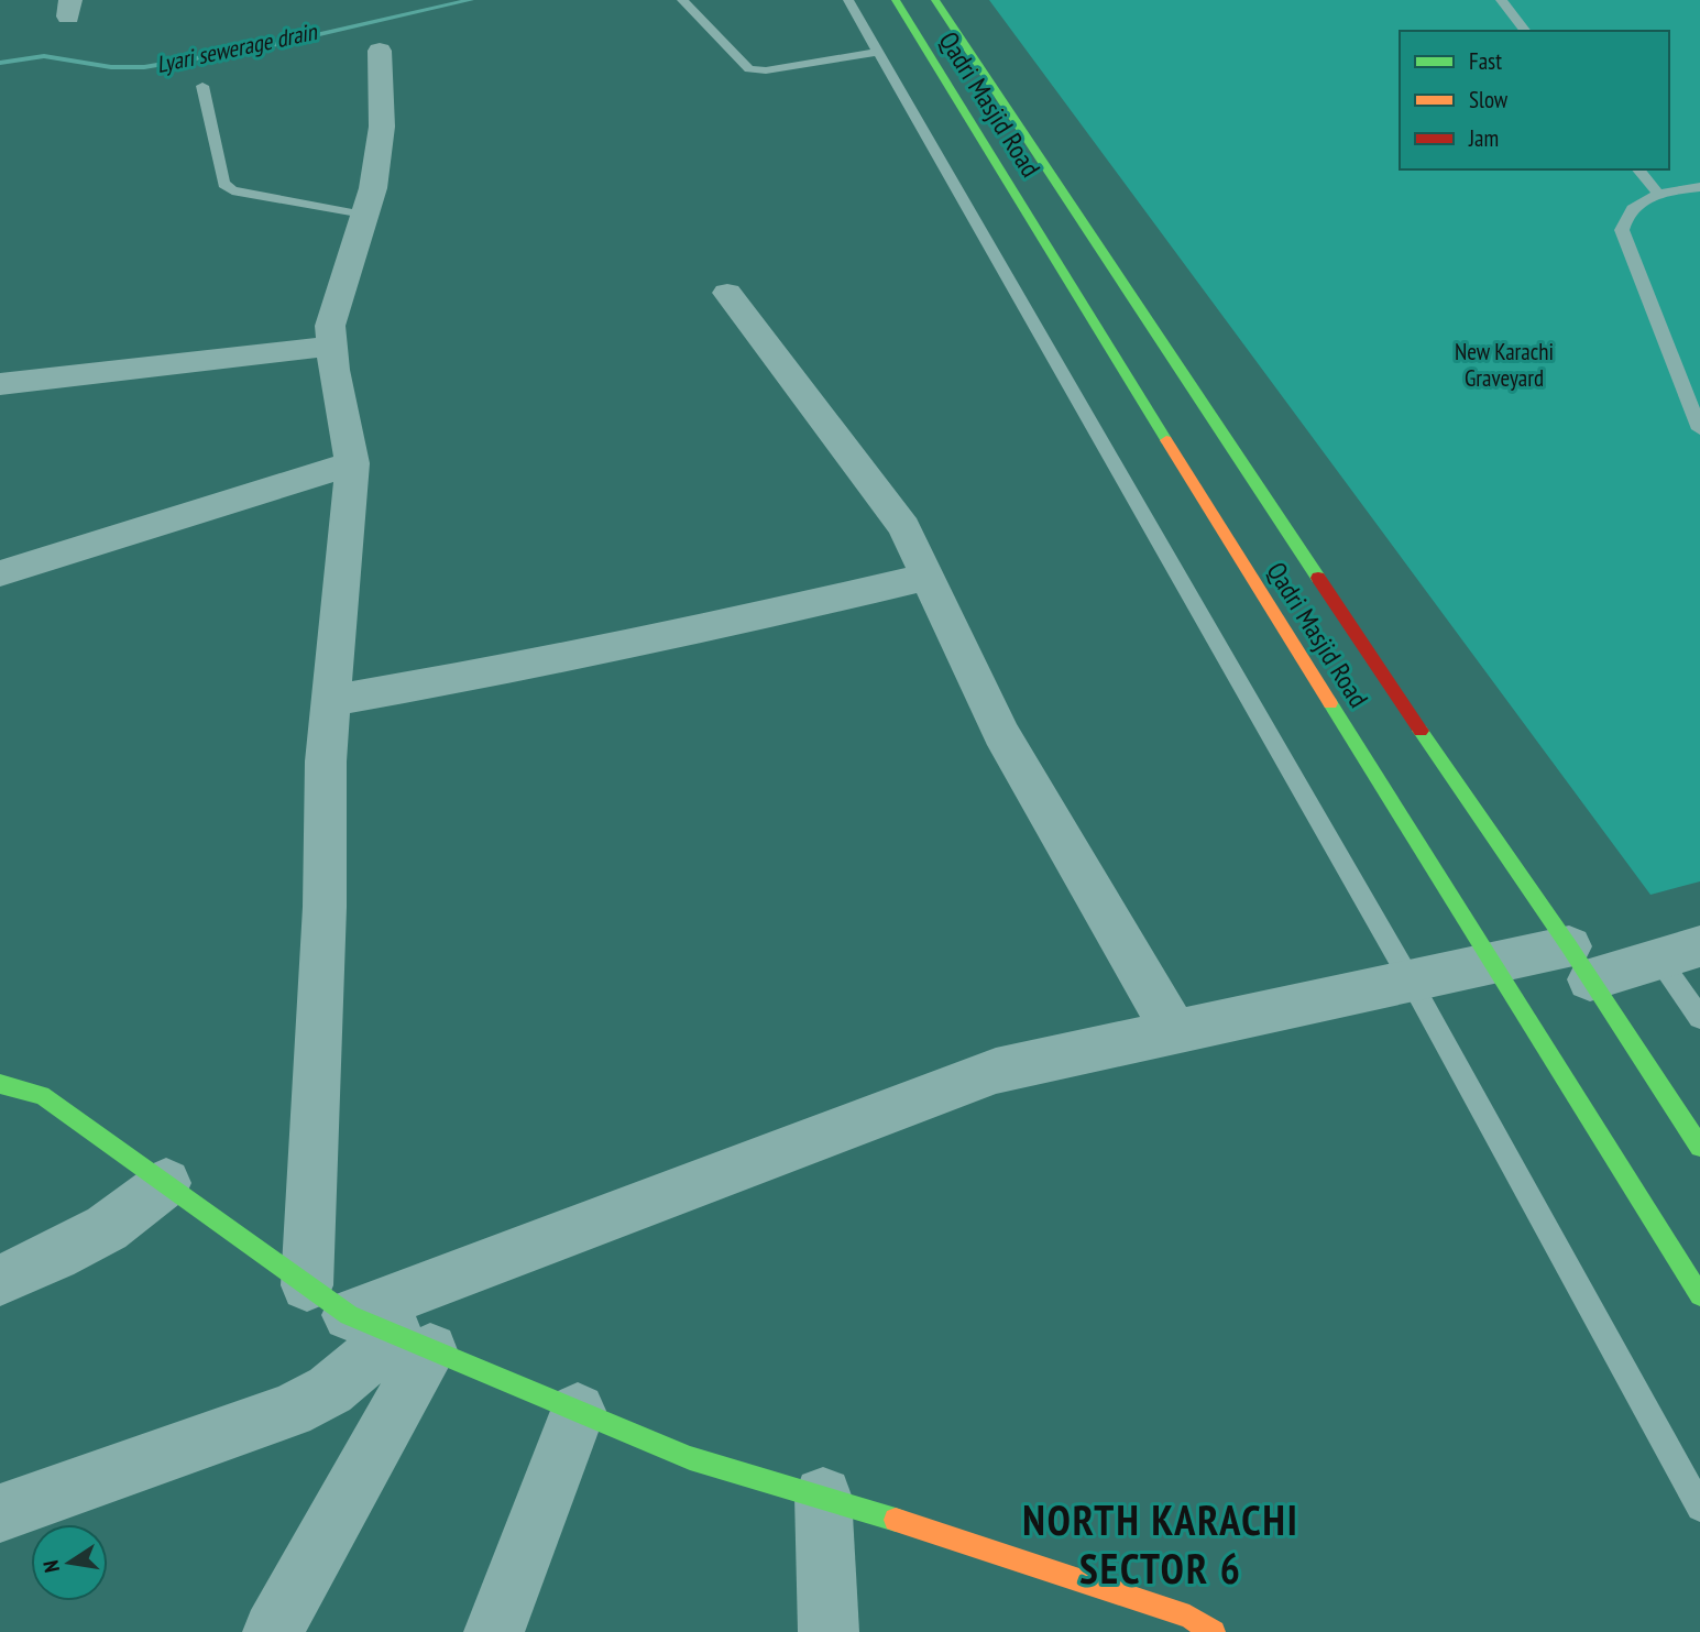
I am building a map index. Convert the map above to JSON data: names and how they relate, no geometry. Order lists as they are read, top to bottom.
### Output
{
  "streets": {
    "street": ["Qadri Masjid Road"]
  },
  "districts": ["NORTH KARACHI SECTOR 6"],
  "water": ["Lyari sewerage drain"],
  "parks": ["New Karachi Graveyard"],
  "legend": ["Fast", "Slow", "Jam"],
  "north": "left"
}
